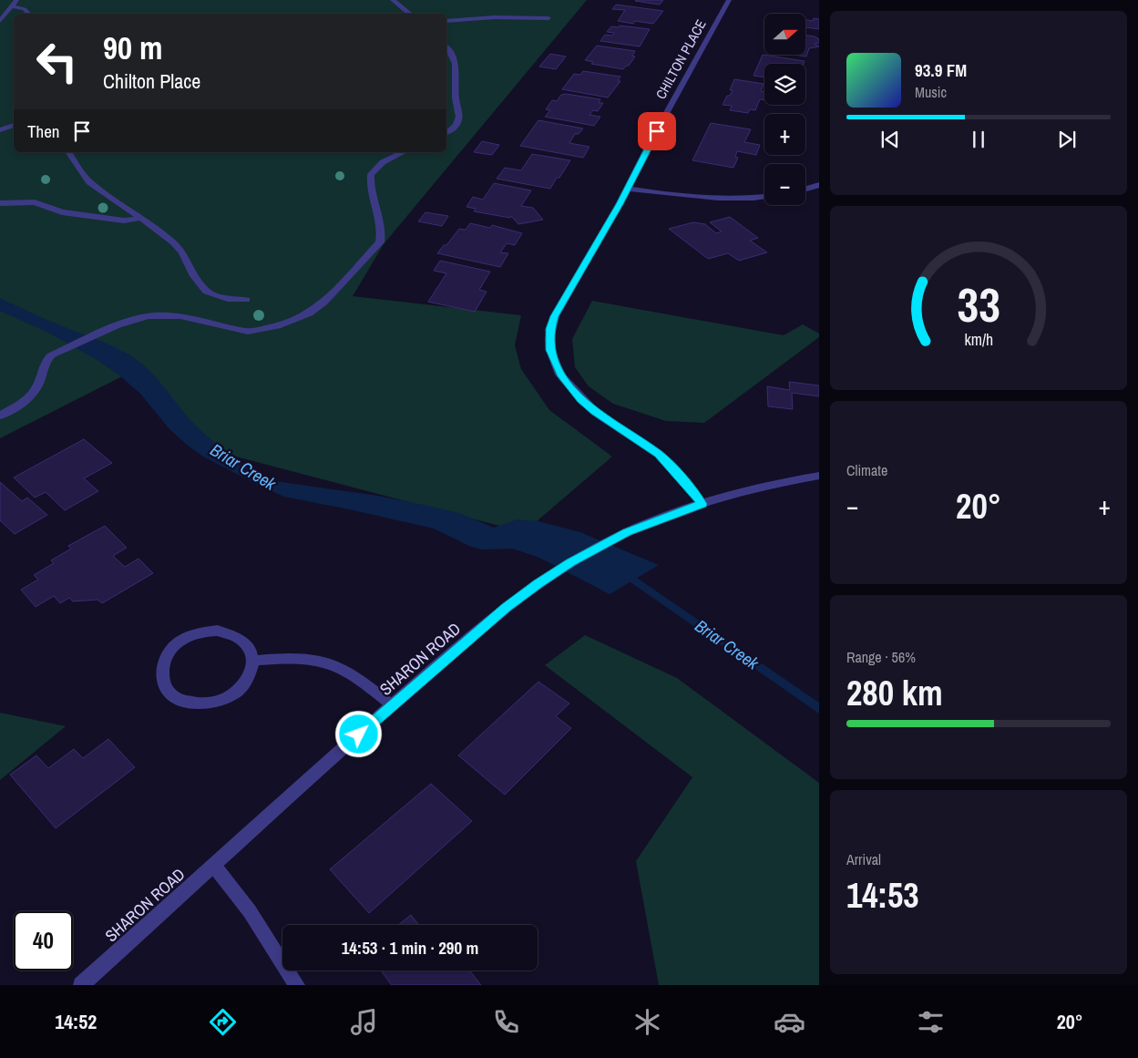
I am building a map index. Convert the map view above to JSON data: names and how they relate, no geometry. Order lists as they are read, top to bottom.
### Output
{
  "streets": {
    "street": ["CHILTON PLACE", "SHARON ROAD"]
  },
  "crossings": [
    ["CHILTON PLACE", "SHARON ROAD"]
  ],
  "water": ["Briar Creek"],
  "north": "right",
  "page": {
    "map_buttons": ["+", "−"],
    "turn": ["90 m", "Chilton Place"],
    "song": ["93.9 FM", "Music"],
    "then": "Then",
    "tile": [
      "Climate",
      ["Range · 56%", "280 km"],
      ["Arrival", "14:53"]
    ],
    "heat": ["−", "20°", "+"],
    "limit": "40",
    "trip": "14:53 · 1 min · 290 m",
    "tabs": ["14:52", "20°"],
    "gauge": ["33", "km/h"]
  }
}
